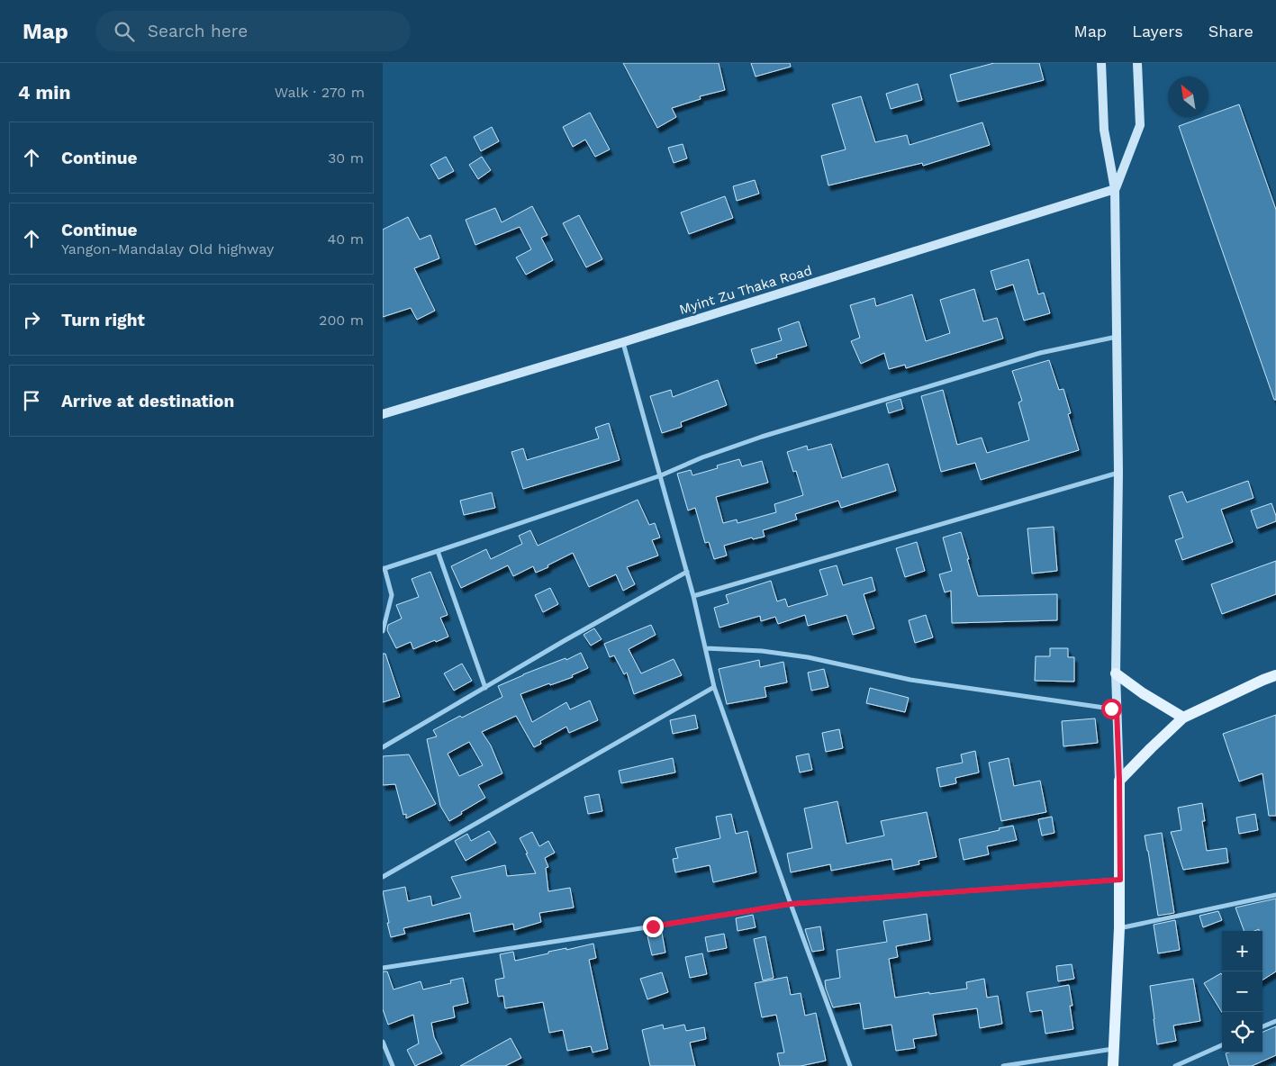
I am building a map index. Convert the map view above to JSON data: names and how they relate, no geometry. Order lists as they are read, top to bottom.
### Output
{
  "streets": {
    "street": ["Myint Zu Thaka Road"]
  },
  "north": "top left",
  "page": {
    "header": "Map",
    "search": "Search here",
    "nav": ["Map", "Layers", "Share"],
    "heading": ["4 min", "Walk · 270 m"],
    "list": [
      ["Continue", "30 m"],
      ["Continue", "Yangon-Mandalay Old highway", "40 m"],
      ["Turn right", "200 m"],
      "Arrive at destination"
    ],
    "map_buttons": ["+", "−"]
  }
}
